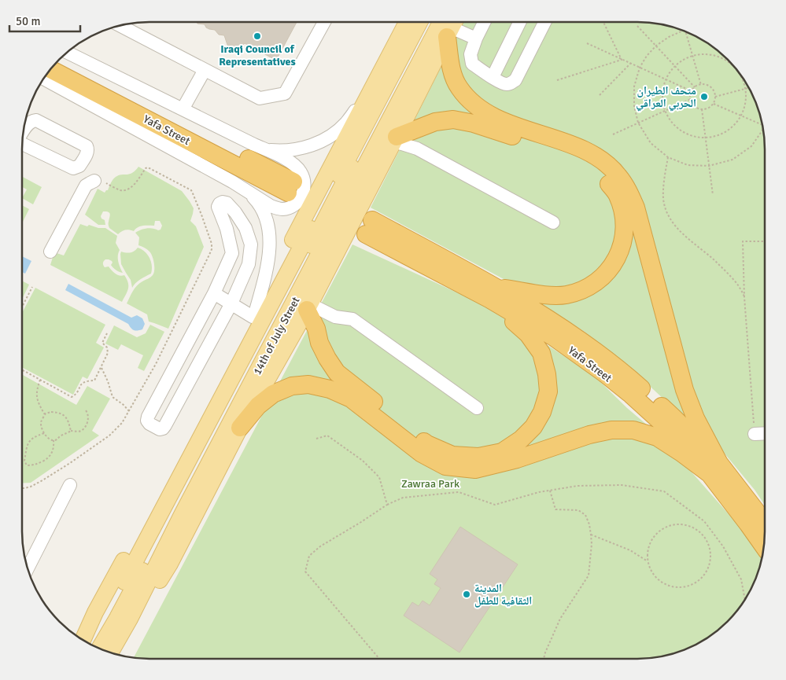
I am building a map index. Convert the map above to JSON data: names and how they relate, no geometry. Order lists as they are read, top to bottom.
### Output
{
  "streets": {
    "highway": ["Yafa Street"],
    "main road": ["14th of July Street"]
  },
  "parks": ["Zawraa Park"],
  "places": ["Iraqi Council of Representatives", "متحف الطيران الحربي العراقي", "المدينة الثقافية للطفل"],
  "scale_bar": "50 m"
}
